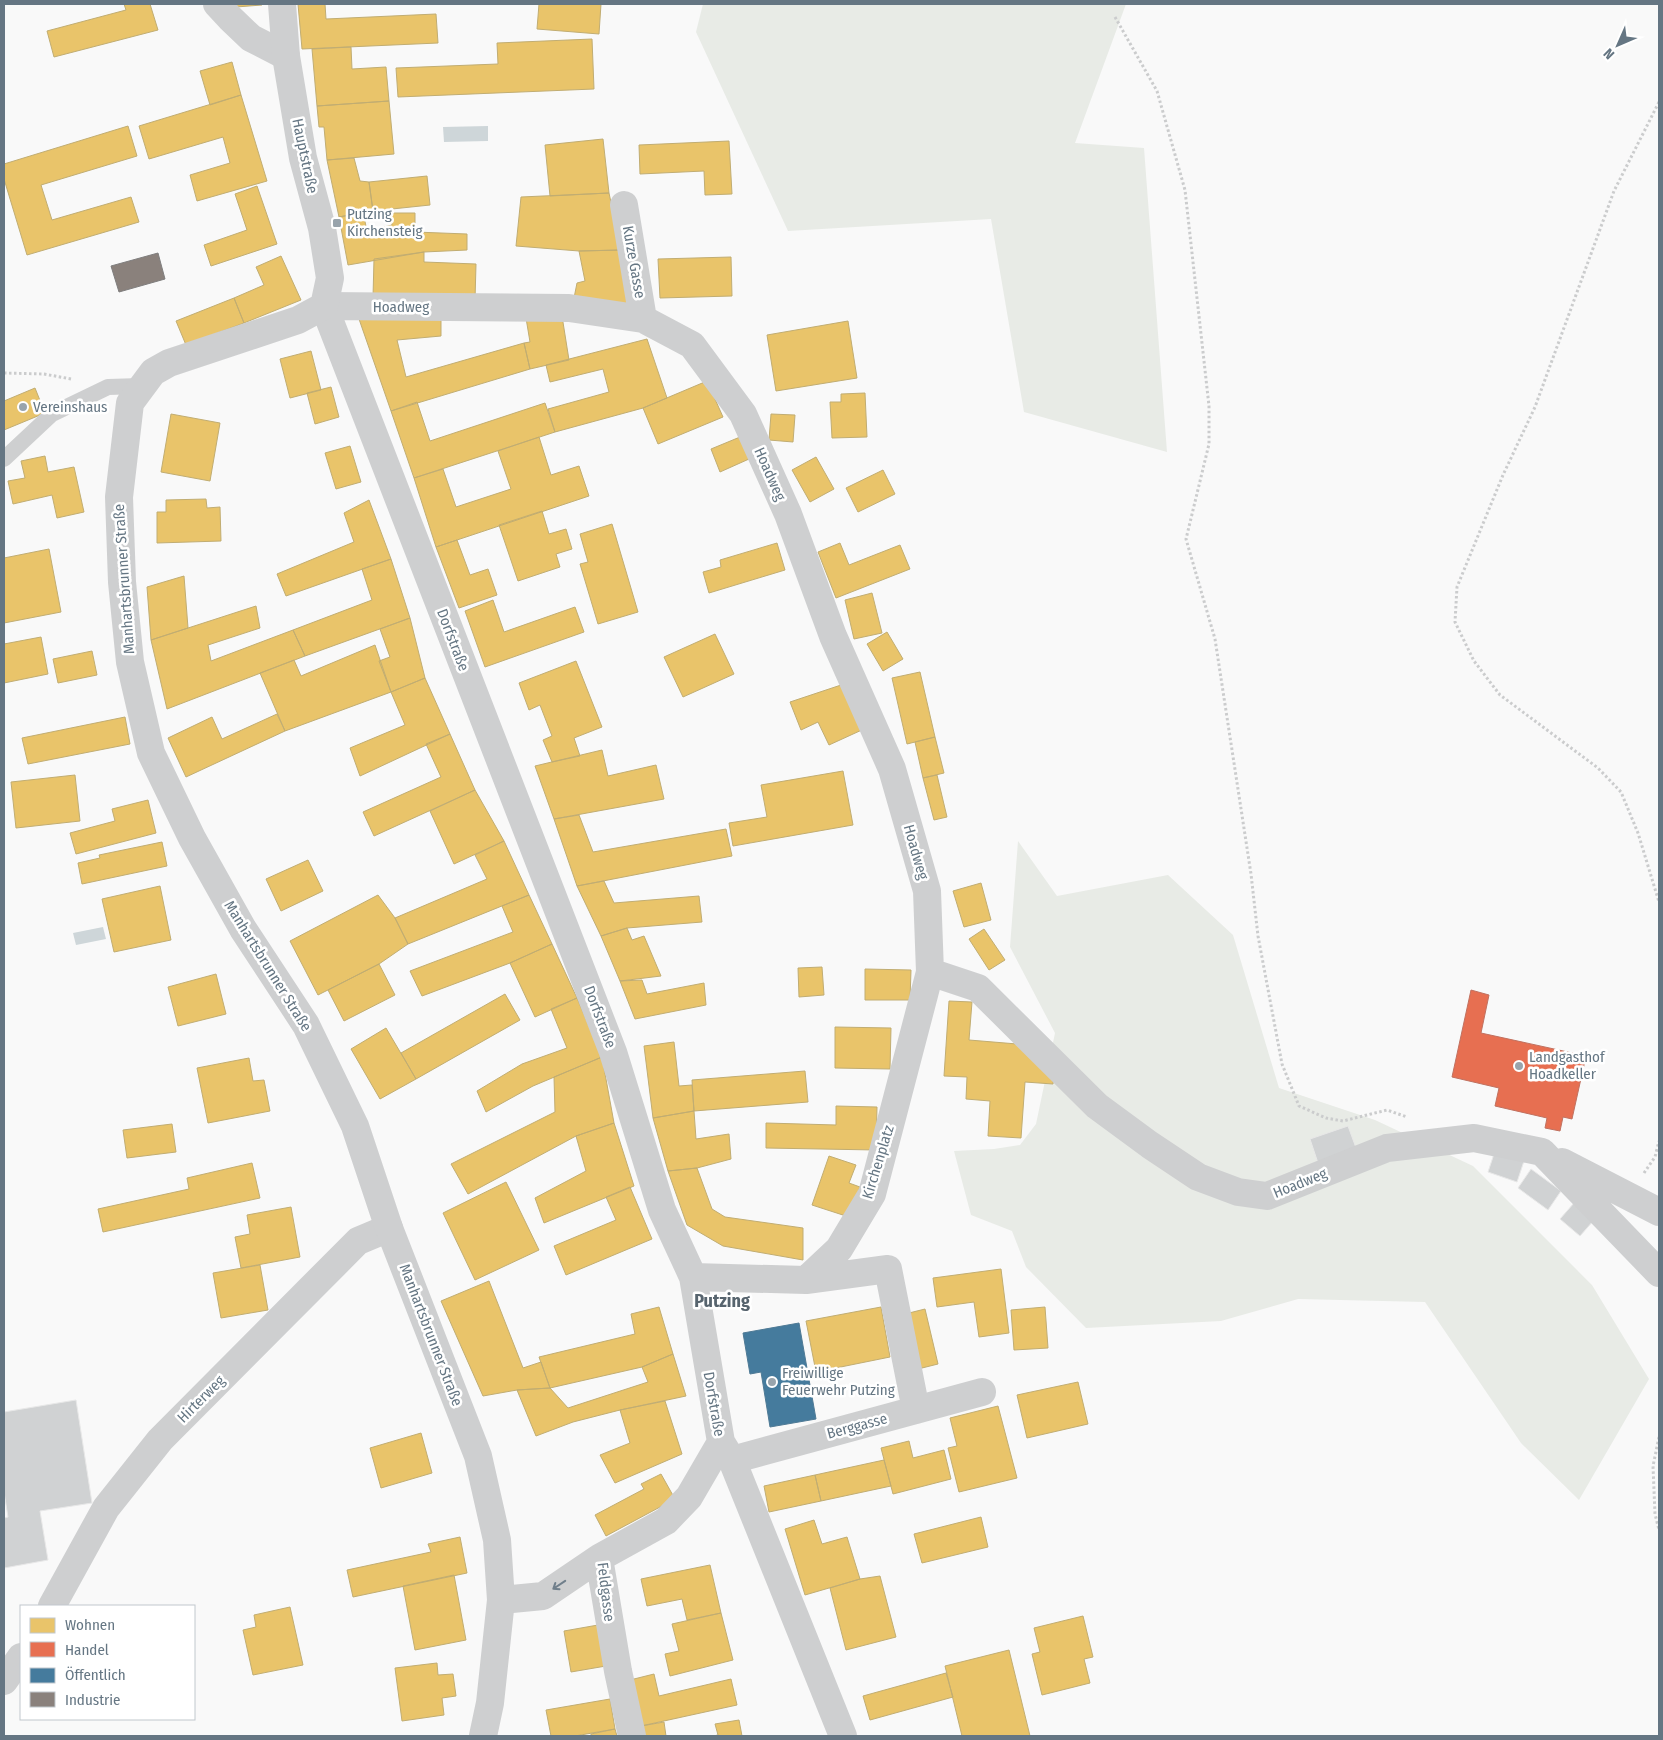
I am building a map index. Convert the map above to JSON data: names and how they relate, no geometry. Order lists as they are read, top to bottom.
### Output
{
  "streets": {
    "street": [
      "Hauptstraße",
      "Kurze Gasse",
      "Hoadweg",
      "Manhartsbrunner Straße",
      "Dorfstraße",
      "Kirchenplatz",
      "Hirterweg",
      "Berggasse",
      "Feldgasse"
    ]
  },
  "crossings": [
    ["Hauptstraße", "Hoadweg"],
    ["Hauptstraße", "Manhartsbrunner Straße"],
    ["Hauptstraße", "Dorfstraße"],
    ["Kurze Gasse", "Hoadweg"],
    ["Hoadweg", "Manhartsbrunner Straße"],
    ["Hoadweg", "Dorfstraße"],
    ["Hoadweg", "Kirchenplatz"],
    ["Manhartsbrunner Straße", "Dorfstraße"],
    ["Manhartsbrunner Straße", "Hirterweg"],
    ["Dorfstraße", "Berggasse"],
    ["Dorfstraße", "Feldgasse"],
    ["Berggasse", "Feldgasse"]
  ],
  "districts": ["Putzing"],
  "places": {
    "transit": ["Putzing Kirchensteig"],
    "other": ["Vereinshaus", "Landgasthof Hoadkeller", "Freiwillige Feuerwehr Putzing"]
  },
  "legend": [
    "Wohnen",
    "Handel",
    "Öffentlich",
    "Industrie"
  ],
  "north": "bottom left"
}
